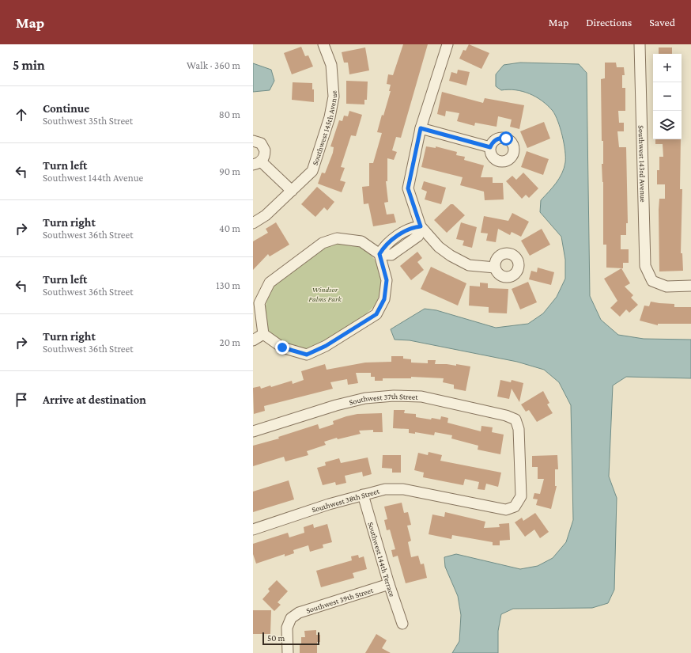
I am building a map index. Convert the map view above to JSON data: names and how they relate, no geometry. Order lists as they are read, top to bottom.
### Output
{
  "streets": {
    "street": [
      "Southwest 145th Avenue",
      "Southwest 143rd Avenue",
      "Southwest 37th Street",
      "Southwest 38th Street",
      "Southwest 144th Terrace",
      "Southwest 39th Street"
    ]
  },
  "crossings": [
    ["Southwest 37th Street", "Southwest 38th Street"],
    ["Southwest 38th Street", "Southwest 144th Terrace"],
    ["Southwest 144th Terrace", "Southwest 39th Street"]
  ],
  "parks": ["Windsor Palms Park"],
  "scale_bar": "50 m",
  "page": {
    "header": "Map",
    "nav": ["Map", "Directions", "Saved"],
    "heading": ["5 min", "Walk · 360 m"],
    "map_buttons": ["+", "−"],
    "list": [
      ["Continue", "Southwest 35th Street", "80 m"],
      ["Turn left", "Southwest 144th Avenue", "90 m"],
      ["Turn right", "Southwest 36th Street", "40 m"],
      ["Turn left", "Southwest 36th Street", "130 m"],
      ["Turn right", "Southwest 36th Street", "20 m"],
      "Arrive at destination"
    ],
    "scale": "50 m"
  }
}
